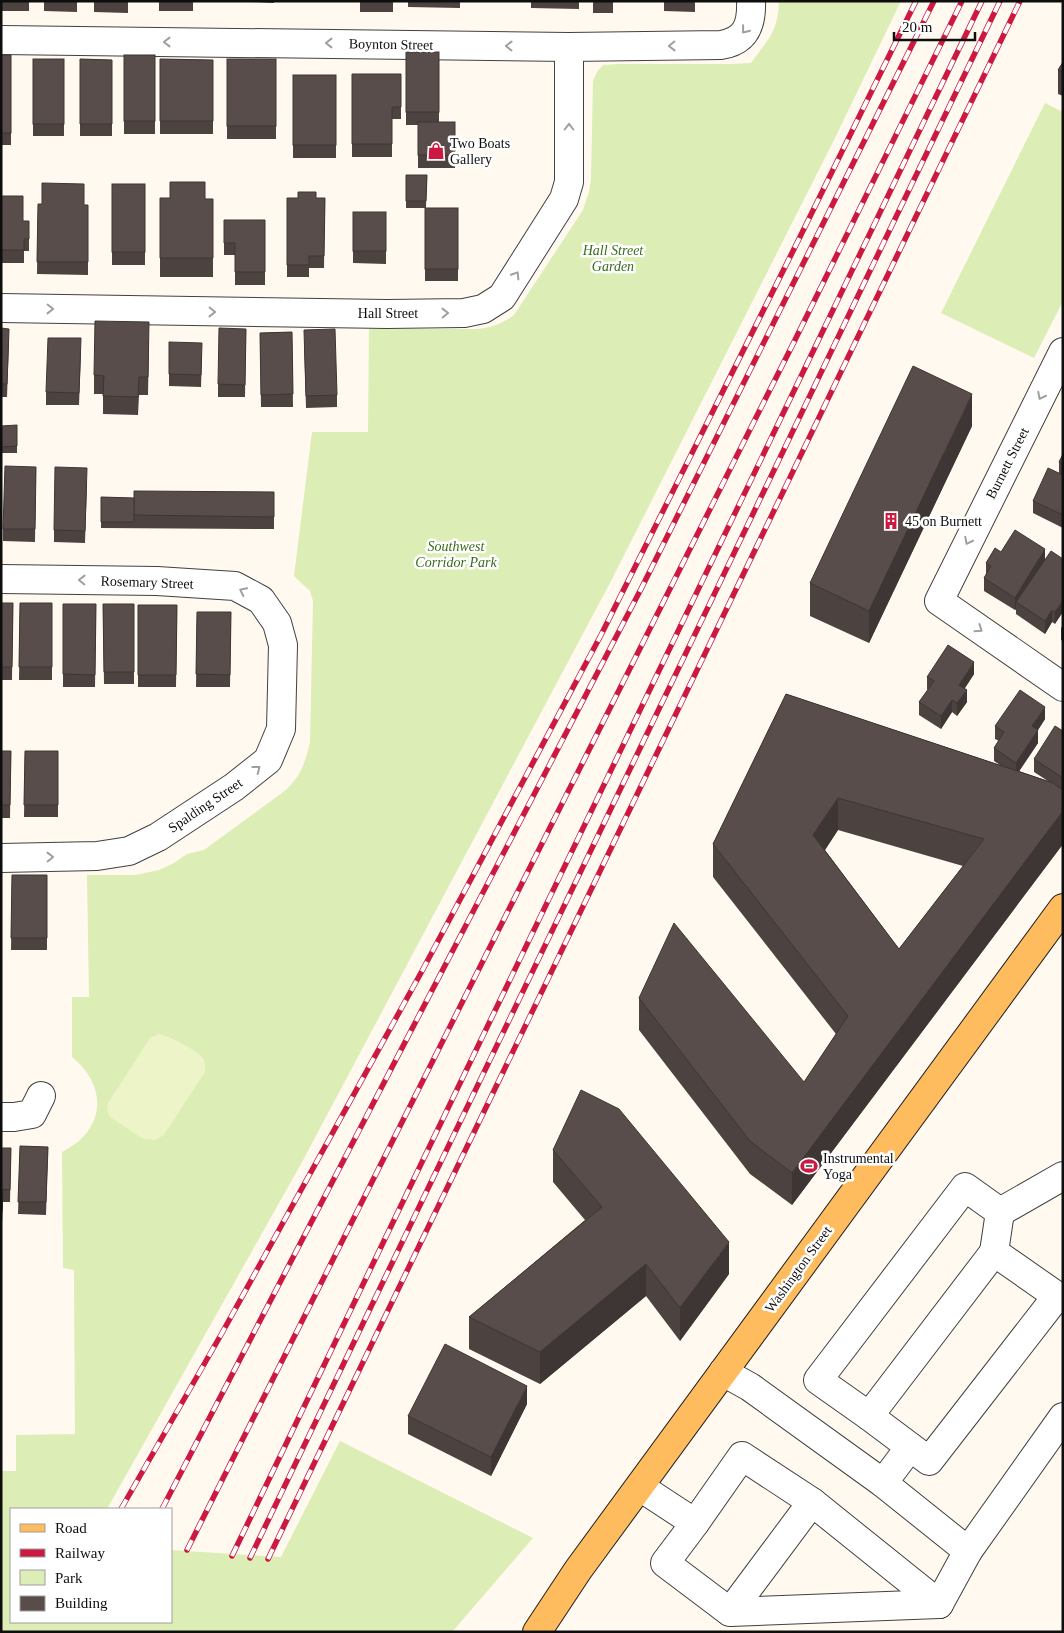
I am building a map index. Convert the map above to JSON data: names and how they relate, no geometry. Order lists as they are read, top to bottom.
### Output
{
  "streets": {
    "main road": ["Washington Street"],
    "street": [
      "Boynton Street",
      "Hall Street",
      "Burnett Street",
      "Rosemary Street",
      "Spalding Street"
    ]
  },
  "crossings": [
    ["Boynton Street", "Hall Street"],
    ["Rosemary Street", "Spalding Street"]
  ],
  "one_way": [
    "Boynton Street",
    "Hall Street",
    "Rosemary Street",
    "Spalding Street"
  ],
  "parks": ["Hall Street Garden", "Southwest Corridor Park"],
  "places": {
    "shop": ["Two Boats Gallery"],
    "building": ["45 on Burnett"],
    "sports": ["Instrumental Yoga"]
  },
  "legend": [
    "Road",
    "Railway",
    "Park",
    "Building"
  ],
  "scale_bar": "20 m"
}
